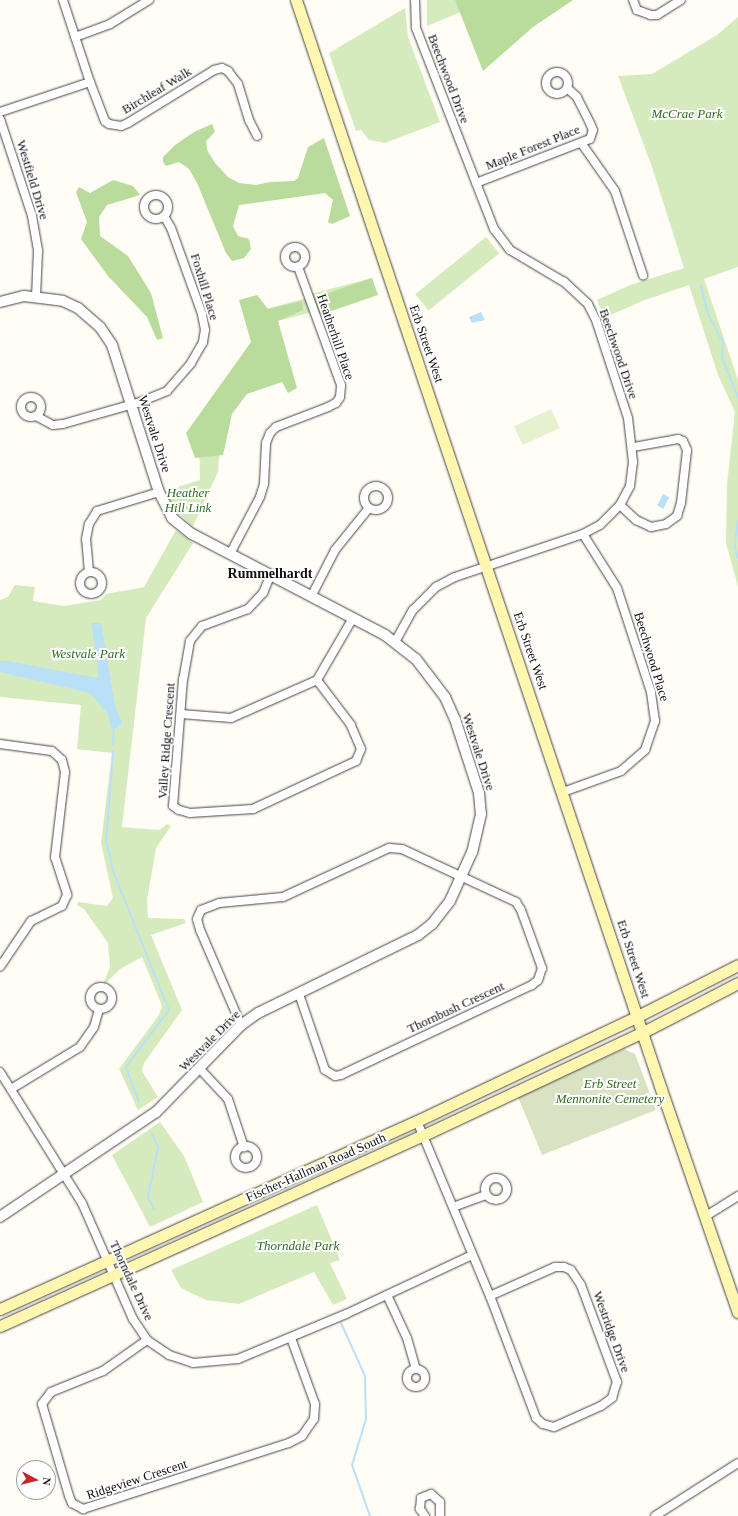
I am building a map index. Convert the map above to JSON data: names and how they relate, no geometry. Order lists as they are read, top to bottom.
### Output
{
  "streets": {
    "main road": ["Erb Street West", "Fischer-Hallman Road South"],
    "street": [
      "Beechwood Drive",
      "Birchleaf Walk",
      "Maple Forest Place",
      "Westfield Drive",
      "Foxhill Place",
      "Heatherhill Place",
      "Westvale Drive",
      "Beechwood Place",
      "Valley Ridge Crescent",
      "Thornbush Crescent",
      "Thorndale Drive",
      "Westridge Drive",
      "Ridgeview Crescent"
    ]
  },
  "crossings": [
    ["Beechwood Drive", "Maple Forest Place"],
    ["Beechwood Drive", "Erb Street West"],
    ["Beechwood Drive", "Westvale Drive"],
    ["Beechwood Drive", "Beechwood Place"],
    ["Westfield Drive", "Westvale Drive"],
    ["Foxhill Place", "Westvale Drive"],
    ["Heatherhill Place", "Westvale Drive"],
    ["Erb Street West", "Beechwood Place"],
    ["Erb Street West", "Fischer-Hallman Road South"],
    ["Westvale Drive", "Valley Ridge Crescent"],
    ["Westvale Drive", "Thornbush Crescent"],
    ["Westvale Drive", "Thorndale Drive"],
    ["Fischer-Hallman Road South", "Thorndale Drive"],
    ["Fischer-Hallman Road South", "Westridge Drive"],
    ["Thorndale Drive", "Westridge Drive"],
    ["Thorndale Drive", "Ridgeview Crescent"]
  ],
  "districts": ["Rummelhardt"],
  "parks": [
    "McCrae Park",
    "Heather Hill Link",
    "Westvale Park",
    "Erb Street Mennonite Cemetery",
    "Thorndale Park"
  ],
  "north": "right"
}
